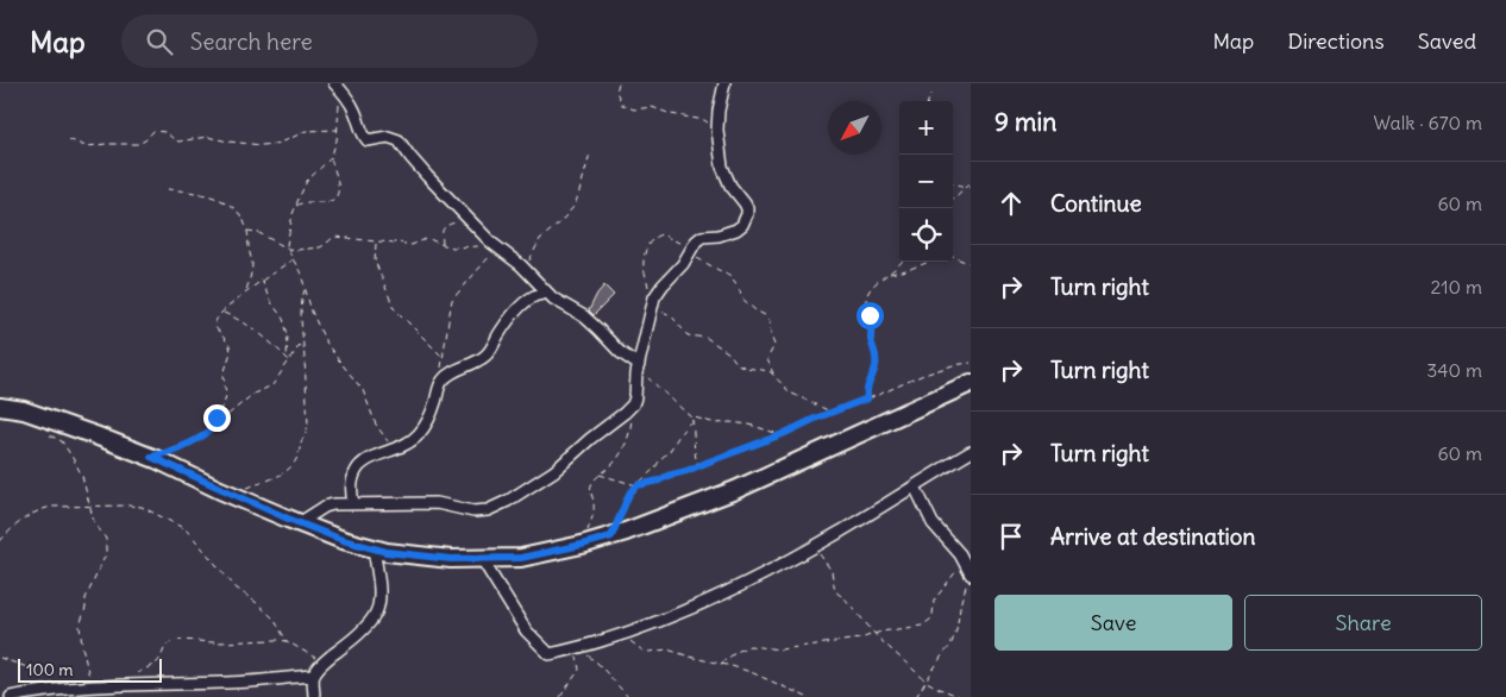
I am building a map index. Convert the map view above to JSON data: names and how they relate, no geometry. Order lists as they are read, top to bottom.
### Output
{
  "scale_bar": "100 m",
  "north": "bottom left",
  "page": {
    "header": "Map",
    "search": "Search here",
    "nav": ["Map", "Directions", "Saved"],
    "heading": ["9 min", "Walk · 670 m"],
    "map_buttons": ["+", "−"],
    "list": [
      ["Continue", "60 m"],
      ["Turn right", "210 m"],
      ["Turn right", "340 m"],
      ["Turn right", "60 m"],
      "Arrive at destination"
    ],
    "buttons": ["Save", "Share"],
    "scale": "100 m"
  }
}
